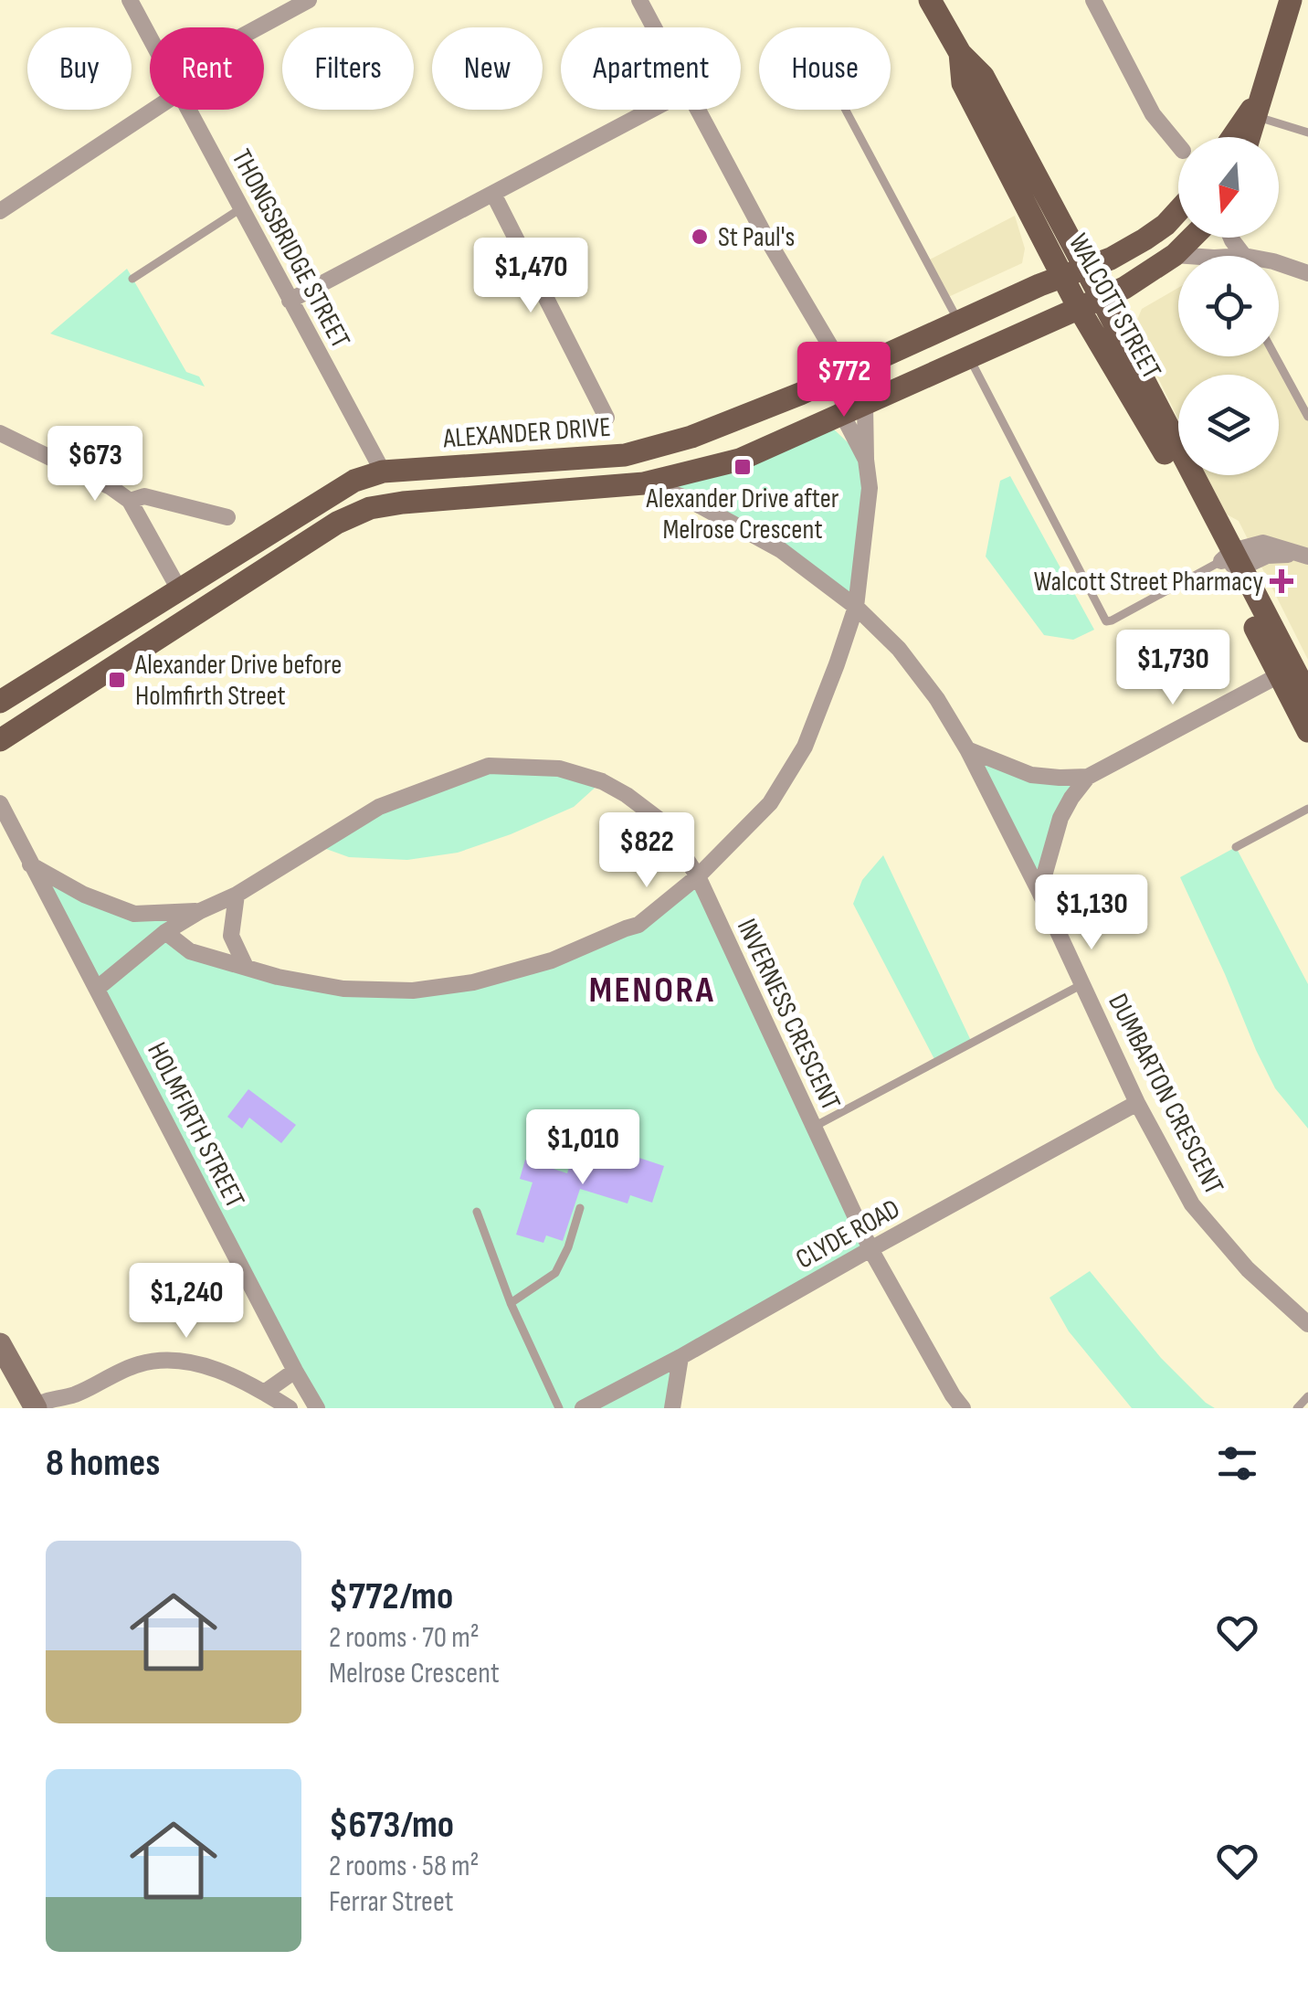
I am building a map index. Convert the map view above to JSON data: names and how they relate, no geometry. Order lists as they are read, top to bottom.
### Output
{
  "streets": {
    "main road": ["WALCOTT STREET", "ALEXANDER DRIVE"],
    "street": [
      "THONGSBRIDGE STREET",
      "INVERNESS CRESCENT",
      "DUMBARTON CRESCENT",
      "HOLMFIRTH STREET",
      "CLYDE ROAD"
    ]
  },
  "crossings": [
    ["THONGSBRIDGE STREET", "ALEXANDER DRIVE"],
    ["WALCOTT STREET", "ALEXANDER DRIVE"],
    ["INVERNESS CRESCENT", "HOLMFIRTH STREET"],
    ["INVERNESS CRESCENT", "CLYDE ROAD"],
    ["DUMBARTON CRESCENT", "CLYDE ROAD"]
  ],
  "districts": ["MENORA"],
  "places": {
    "other": ["St Paul's"],
    "transit": ["Alexander Drive after Melrose Crescent", "Alexander Drive before Holmfirth Street"],
    "health": ["Walcott Street Pharmacy"]
  },
  "north": "bottom",
  "page": {
    "chip": [
      "Buy",
      "Rent",
      "Filters",
      "New",
      "Apartment",
      "House"
    ],
    "price": [
      "$1,470",
      "$772",
      "$673",
      "$1,730",
      "$822",
      "$1,130",
      "$1,010",
      "$1,240"
    ],
    "heading": "8 homes",
    "list": [
      {
        "name": "$772/mo",
        "note": "2 rooms · 70 m² · Melrose Crescent"
      },
      {
        "name": "$673/mo",
        "note": "2 rooms · 58 m² · Ferrar Street"
      }
    ]
  }
}
